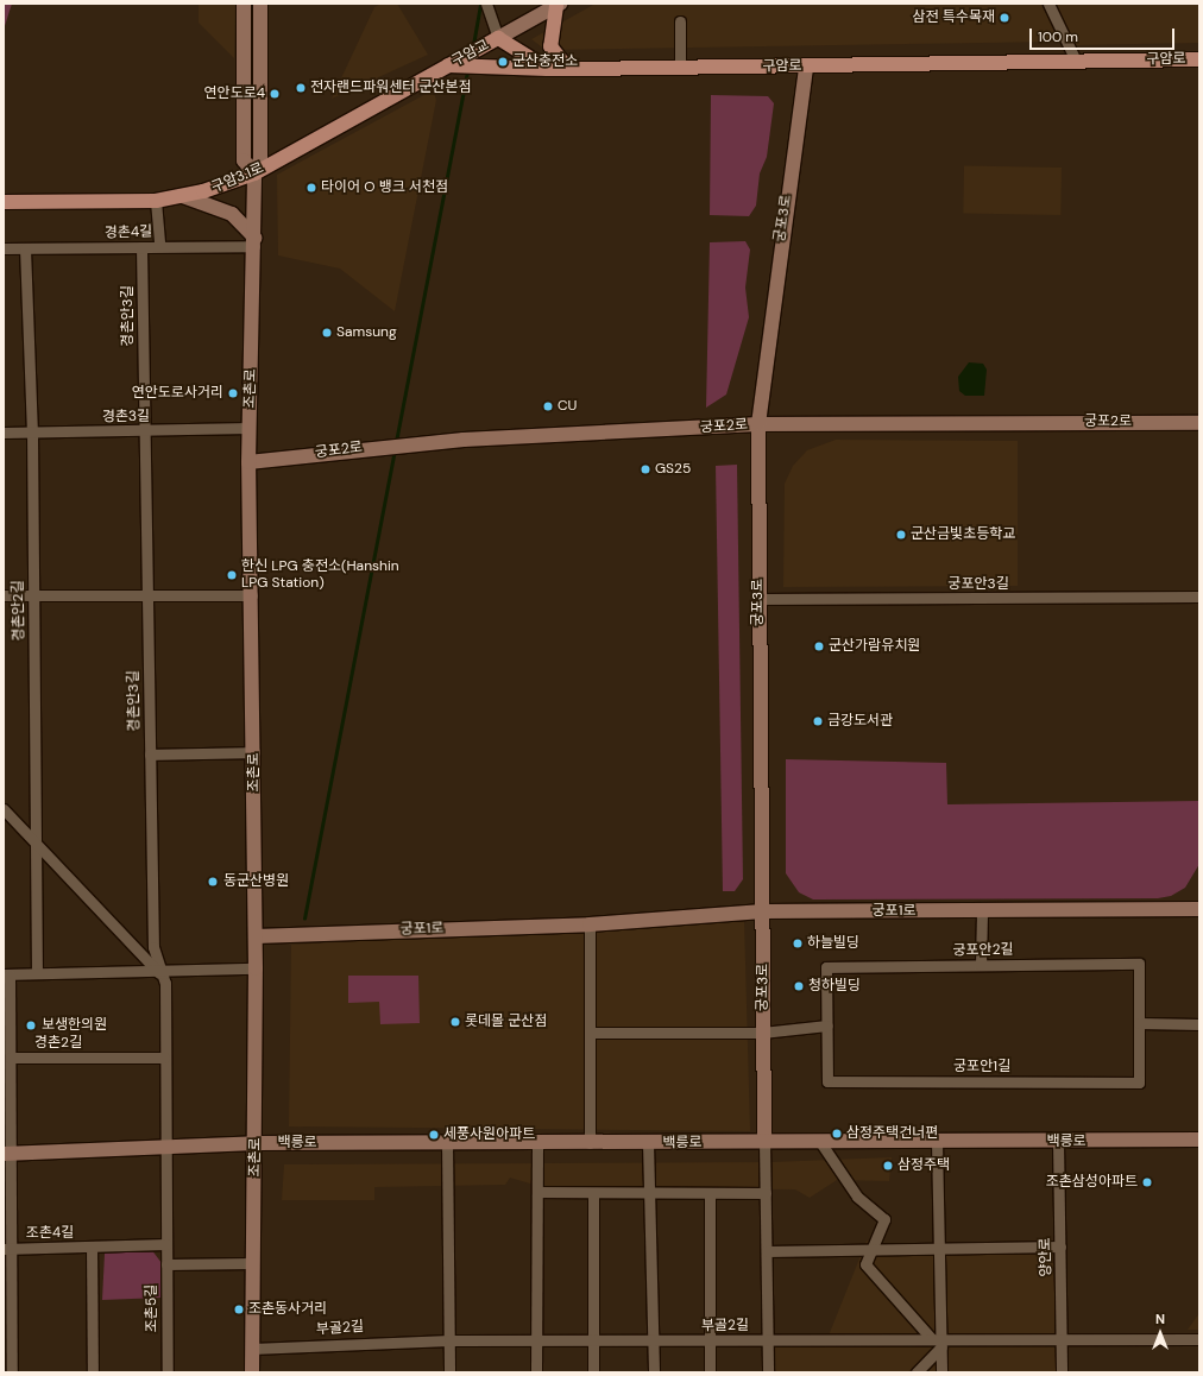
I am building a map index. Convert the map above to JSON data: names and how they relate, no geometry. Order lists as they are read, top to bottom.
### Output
{
  "streets": {
    "main road": ["구암교", "구암로", "구암3.1로"],
    "street": [
      "궁포3로",
      "경촌4길",
      "경촌안3길",
      "조촌로",
      "경촌3길",
      "궁포2로",
      "궁포안3길",
      "경촌안2길",
      "궁포1로",
      "궁포안2길",
      "경촌2길",
      "궁포안1길",
      "백릉로",
      "조촌4길",
      "양안로",
      "조촌5길",
      "부골2길"
    ]
  },
  "crossings": [
    ["구암교", "구암로"],
    ["구암교", "구암3.1로"],
    ["구암로", "구암3.1로"],
    ["구암로", "궁포3로"],
    ["구암3.1로", "조촌로"],
    ["궁포3로", "궁포2로"],
    ["궁포3로", "궁포안3길"],
    ["궁포3로", "궁포1로"],
    ["궁포3로", "백릉로"],
    ["경촌4길", "경촌안3길"],
    ["경촌4길", "조촌로"],
    ["경촌4길", "경촌안2길"],
    ["경촌안3길", "경촌3길"],
    ["조촌로", "경촌3길"],
    ["조촌로", "궁포2로"],
    ["조촌로", "궁포1로"],
    ["조촌로", "백릉로"],
    ["조촌로", "부골2길"],
    ["경촌3길", "경촌안2길"],
    ["궁포안2길", "궁포안1길"],
    ["백릉로", "조촌4길"],
    ["백릉로", "양안로"],
    ["백릉로", "조촌5길"],
    ["양안로", "부골2길"]
  ],
  "places": [
    "삼전 특수목재",
    "군산충전소",
    "전자랜드파워센터 군산본점",
    "연안도로4",
    "타이어 O 뱅크 서천점",
    "Samsung",
    "연안도로사거리",
    "CU",
    "GS25",
    "군산금빛초등학교",
    "한신 LPG 충전소(Hanshin LPG Station)",
    "군산가람유치원",
    "금강도서관",
    "동군산병원",
    "하늘빌딩",
    "청하빌딩",
    "롯데몰 군산점",
    "보생한의원",
    "삼정주택건너편",
    "세풍사원아파트",
    "삼정주택",
    "조촌삼성아파트",
    "조촌동사거리"
  ],
  "scale_bar": "100 m",
  "north": "top"
}
